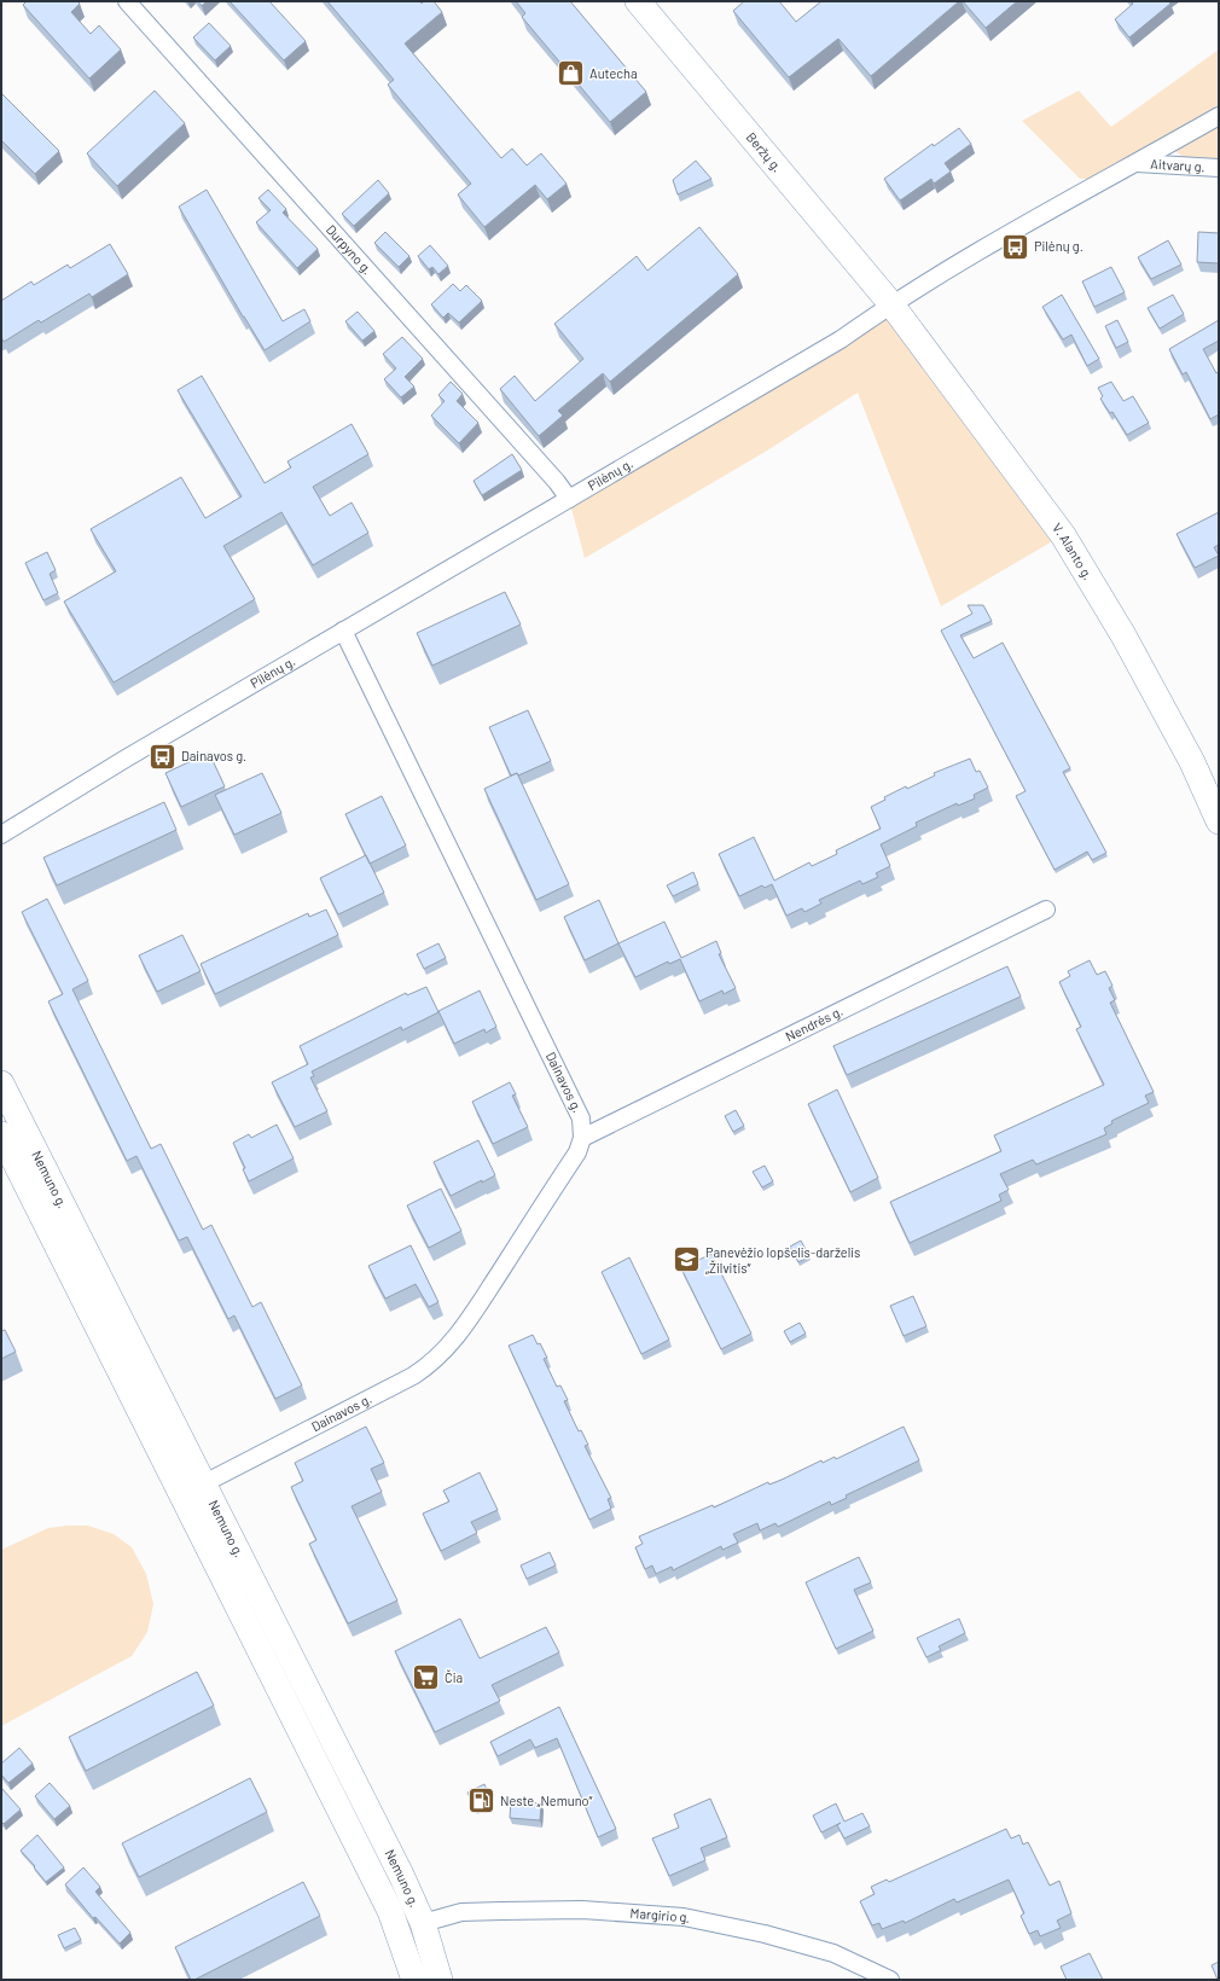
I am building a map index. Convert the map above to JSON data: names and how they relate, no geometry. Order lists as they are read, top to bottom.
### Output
{
  "streets": {
    "main road": ["Beržų g.", "V. Alanto g.", "Nemuno g."],
    "street": [
      "Aitvarų g.",
      "Durpyno g.",
      "Pilėnų g.",
      "Nendrės g.",
      "Dainavos g.",
      "Margirio g."
    ]
  },
  "crossings": [
    ["Beržų g.", "Pilėnų g."],
    ["Beržų g.", "V. Alanto g."],
    ["Aitvarų g.", "Pilėnų g."],
    ["Durpyno g.", "Pilėnų g."],
    ["Pilėnų g.", "V. Alanto g."],
    ["Pilėnų g.", "Dainavos g."],
    ["Nendrės g.", "Dainavos g."],
    ["Dainavos g.", "Nemuno g."],
    ["Nemuno g.", "Margirio g."]
  ],
  "places": {
    "shop": ["Autecha"],
    "bus stop": ["Pilėnų g.", "Dainavos g."],
    "school or university": ["Panevėžio lopšelis-darželis „Žilvitis“"],
    "supermarket": ["Čia"],
    "fuel station": ["Neste „Nemuno“"]
  }
}
